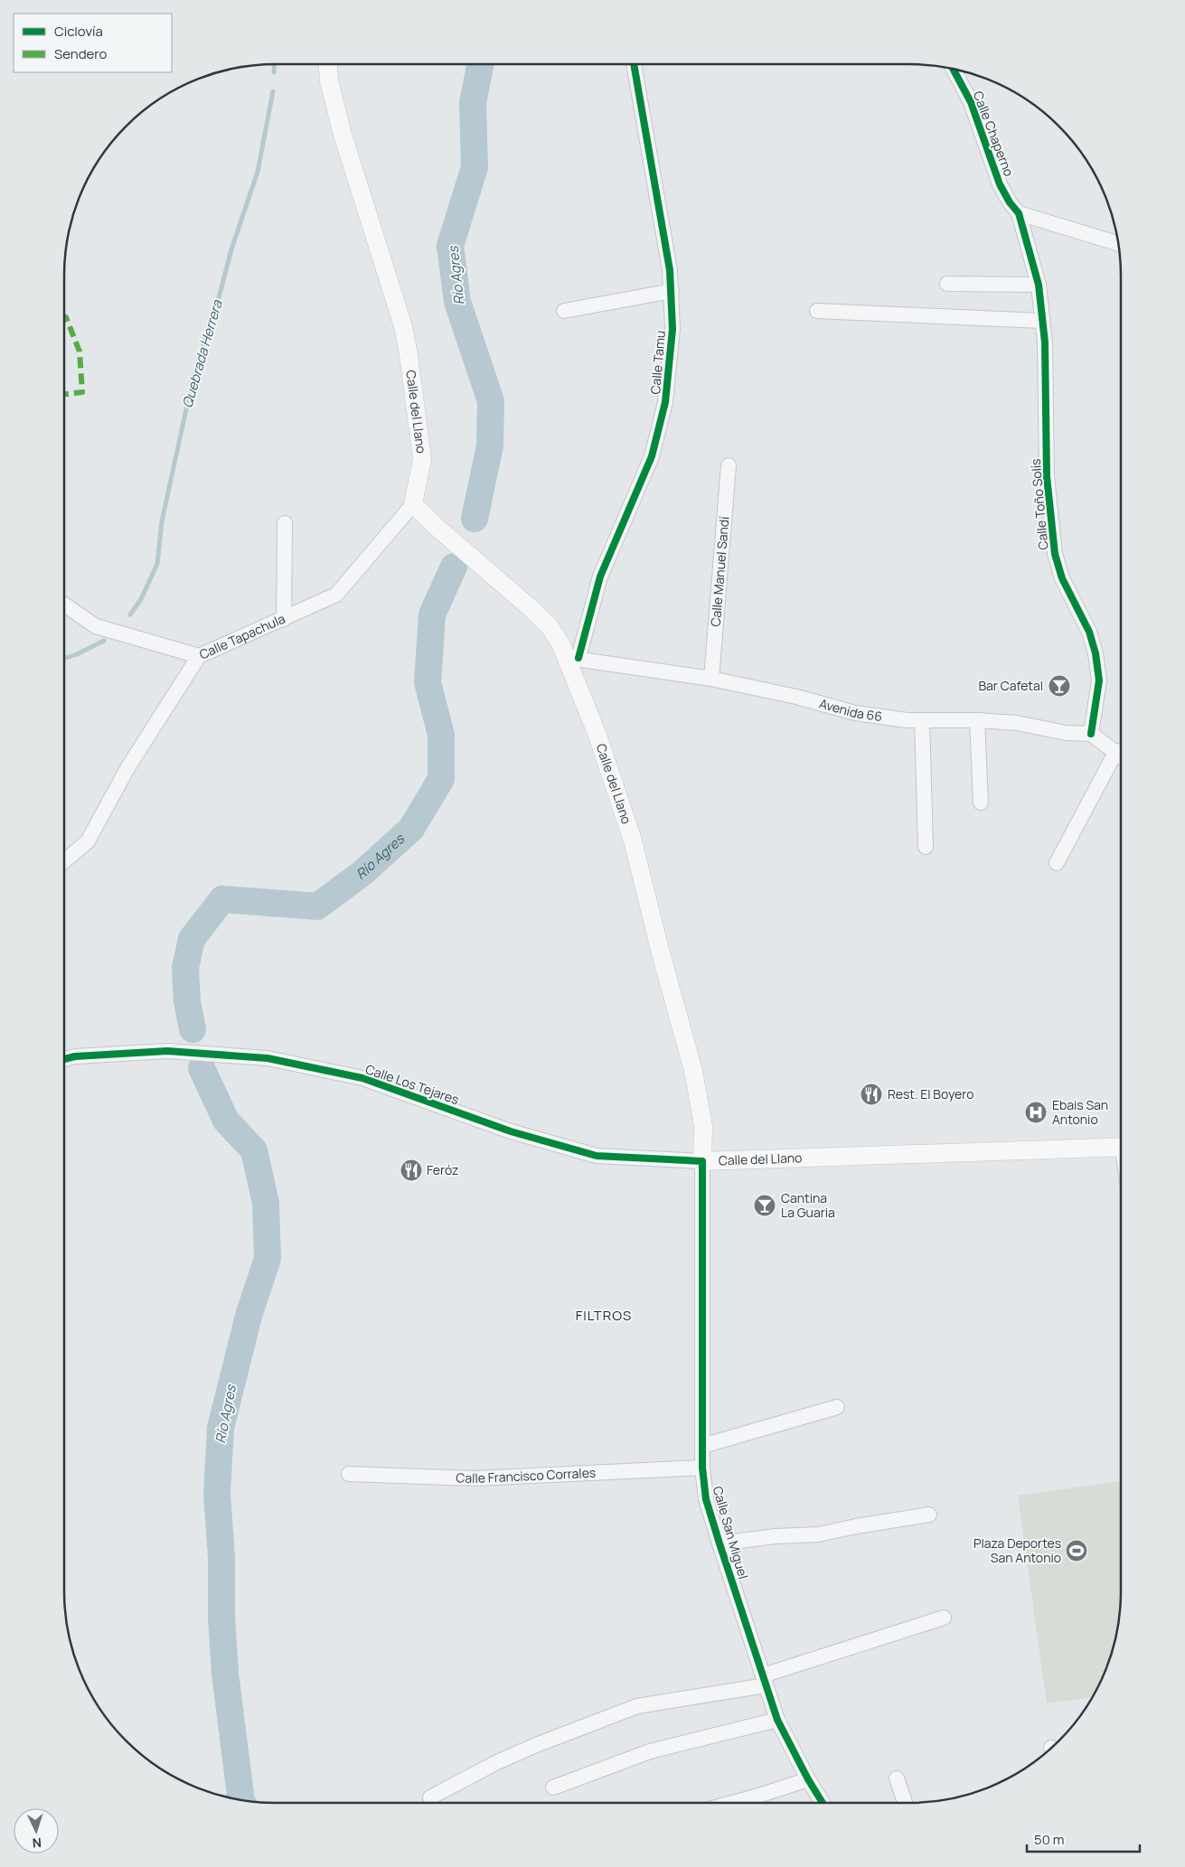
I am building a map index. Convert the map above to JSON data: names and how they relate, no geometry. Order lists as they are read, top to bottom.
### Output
{
  "streets": {
    "main road": ["Calle del Llano"],
    "street": [
      "Calle Chaperno",
      "Calle Tamu",
      "Calle Toño Solís",
      "Calle Manuel Sandí",
      "Calle Tapachula",
      "Avenida 66",
      "Calle Los Tejares",
      "Calle Francisco Corrales",
      "Calle San Miguel"
    ]
  },
  "crossings": [
    ["Calle Chaperno", "Calle Toño Solís"],
    ["Calle Tamu", "Calle del Llano"],
    ["Calle Tamu", "Avenida 66"],
    ["Calle del Llano", "Calle Tapachula"],
    ["Calle del Llano", "Avenida 66"],
    ["Calle del Llano", "Calle Los Tejares"],
    ["Calle del Llano", "Calle San Miguel"],
    ["Calle Toño Solís", "Avenida 66"],
    ["Calle Manuel Sandí", "Avenida 66"],
    ["Calle Los Tejares", "Calle San Miguel"],
    ["Calle Francisco Corrales", "Calle San Miguel"]
  ],
  "districts": ["FILTROS"],
  "water": ["Río Agres", "Quebrada Herrera"],
  "places": {
    "bar": ["Bar Cafetal", "Cantina La Guaria"],
    "restaurant": ["Rest. El Boyero", "Feróz"],
    "hospital": ["Ebais San Antonio"],
    "sports": ["Plaza Deportes San Antonio"]
  },
  "legend": ["Ciclovía", "Sendero"],
  "scale_bar": "50 m",
  "north": "bottom"
}
